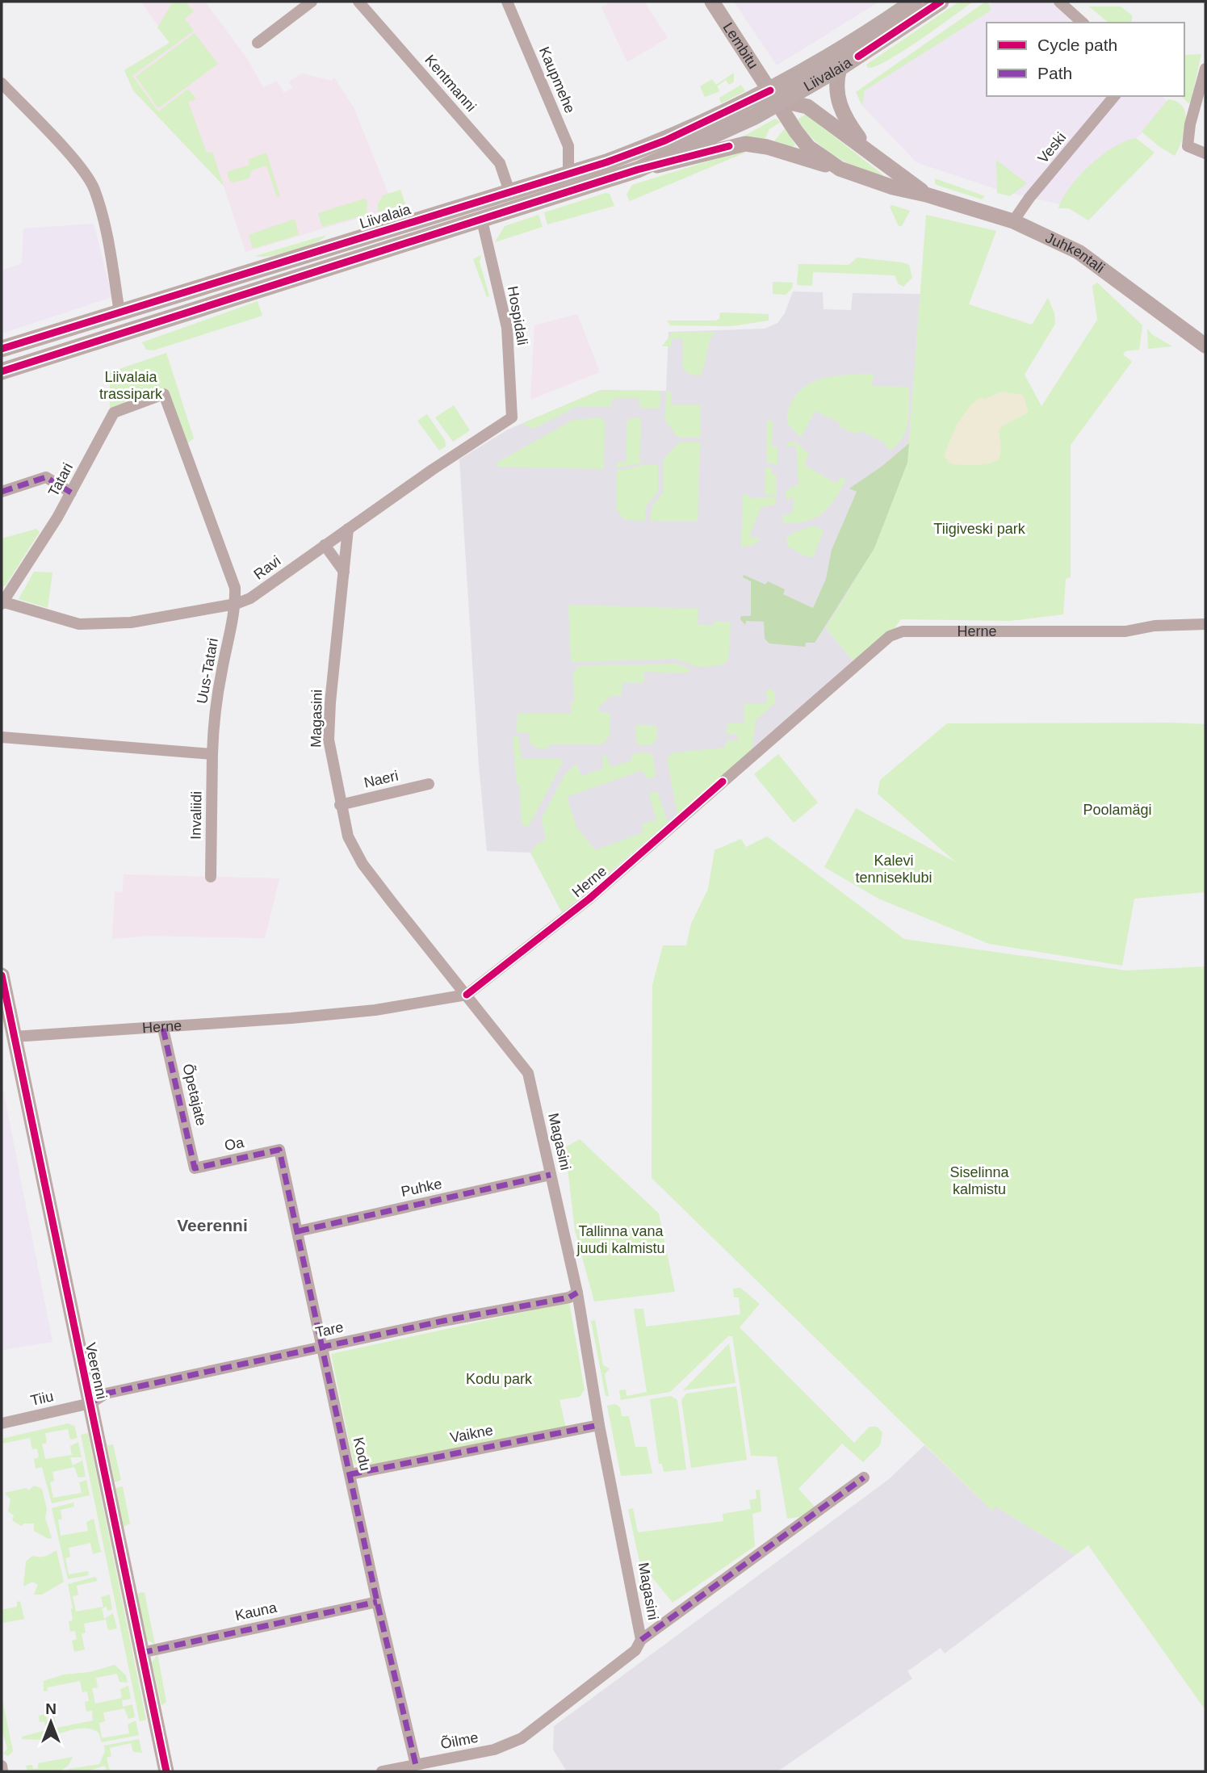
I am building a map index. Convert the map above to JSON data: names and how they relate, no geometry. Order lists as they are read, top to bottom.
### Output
{
  "streets": {
    "main road": ["Liivalaia"],
    "street": [
      "Lembitu",
      "Kaupmehe",
      "Kentmanni",
      "Veski",
      "Juhkentali",
      "Hospidali",
      "Tatari",
      "Ravi",
      "Herne",
      "Uus-Tatari",
      "Magasini",
      "Naeri",
      "Invaliidi",
      "Õpetajate",
      "Oa",
      "Puhke",
      "Tare",
      "Veerenni",
      "Tiiu",
      "Vaikne",
      "Kodu",
      "Kauna",
      "Õilme"
    ]
  },
  "crossings": [
    ["Lembitu", "Liivalaia"],
    ["Lembitu", "Juhkentali"],
    ["Liivalaia", "Kaupmehe"],
    ["Liivalaia", "Kentmanni"],
    ["Liivalaia", "Juhkentali"],
    ["Liivalaia", "Hospidali"],
    ["Veski", "Juhkentali"],
    ["Hospidali", "Ravi"],
    ["Tatari", "Ravi"],
    ["Tatari", "Uus-Tatari"],
    ["Ravi", "Uus-Tatari"],
    ["Ravi", "Magasini"],
    ["Herne", "Magasini"],
    ["Herne", "Õpetajate"],
    ["Herne", "Veerenni"],
    ["Uus-Tatari", "Invaliidi"],
    ["Magasini", "Naeri"],
    ["Magasini", "Puhke"],
    ["Magasini", "Tare"],
    ["Magasini", "Vaikne"],
    ["Magasini", "Õilme"],
    ["Õpetajate", "Oa"],
    ["Oa", "Kodu"],
    ["Puhke", "Kodu"],
    ["Tare", "Veerenni"],
    ["Tare", "Tiiu"],
    ["Tare", "Kodu"],
    ["Veerenni", "Tiiu"],
    ["Veerenni", "Kauna"],
    ["Vaikne", "Kodu"],
    ["Kodu", "Kauna"],
    ["Kodu", "Õilme"]
  ],
  "districts": ["Veerenni"],
  "parks": [
    "Liivalaia trassipark",
    "Tiigiveski park",
    "Poolamägi",
    "Kalevi tenniseklubi",
    "Siselinna kalmistu",
    "Tallinna vana juudi kalmistu",
    "Kodu park"
  ],
  "legend": ["Cycle path", "Path"],
  "north": "top"
}
